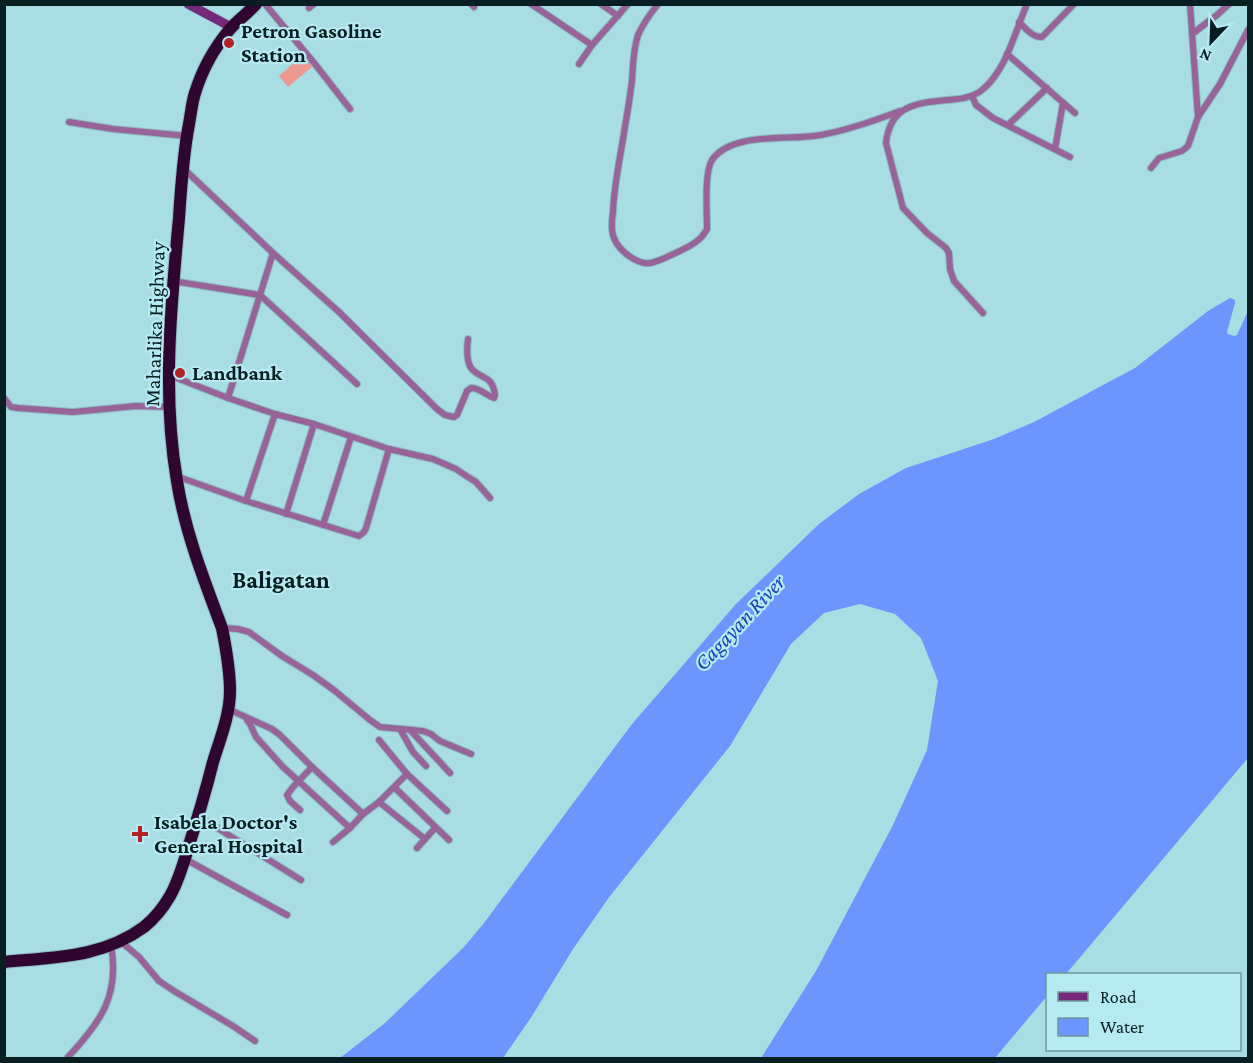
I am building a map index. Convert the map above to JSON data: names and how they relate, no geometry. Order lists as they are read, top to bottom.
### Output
{
  "streets": {
    "highway": ["Maharlika Highway"]
  },
  "districts": ["Baligatan"],
  "water": ["Cagayan River"],
  "places": {
    "other": ["Petron Gasoline Station", "Landbank"],
    "health": ["Isabela Doctor's General Hospital"]
  },
  "legend": ["Road", "Water"],
  "north": "bottom left"
}
